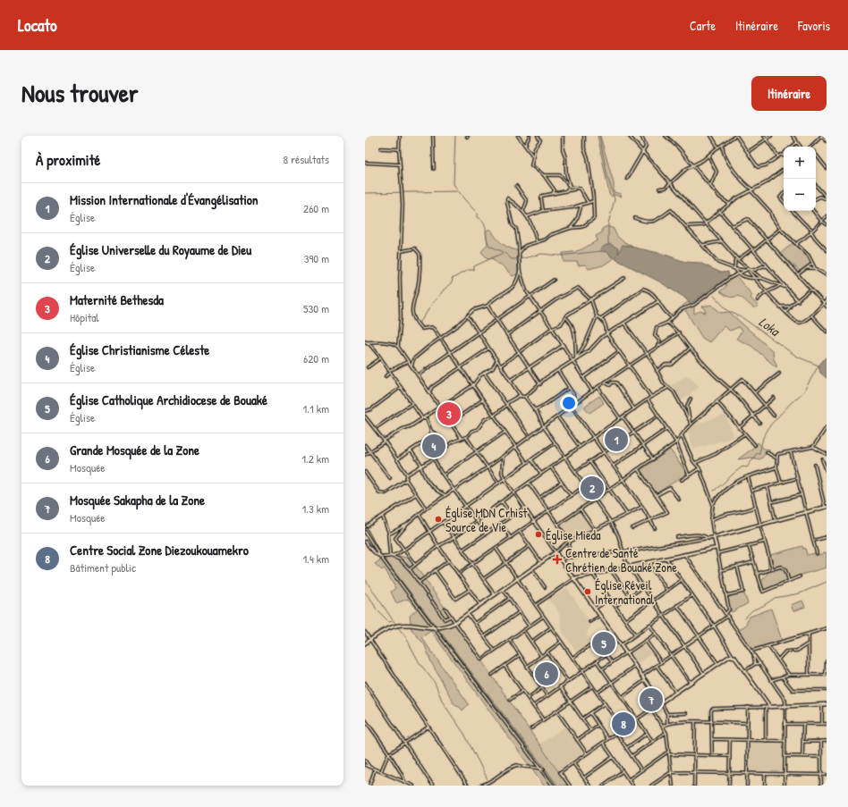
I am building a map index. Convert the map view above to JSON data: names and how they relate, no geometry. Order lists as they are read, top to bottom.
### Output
{
  "water": ["Loka"],
  "places": {
    "other": ["Église MDN Crhist Source de Vie", "Église Mieda", "Église Réveil International"],
    "health": ["Centre de Santé Chrétien de Bouaké Zone"]
  },
  "page": {
    "header": "Locato",
    "nav": ["Carte", "Itinéraire", "Favoris"],
    "title": "Nous trouver",
    "buttons": "Itinéraire",
    "heading": ["À proximité", "8 résultats"],
    "map_buttons": ["+", "−"],
    "list": [
      {
        "mark": "1",
        "name": "Mission Internationale d'Évangélisation",
        "note": "Église",
        "value": "260 m"
      },
      {
        "mark": "2",
        "name": "Église Universelle du Royaume de Dieu",
        "note": "Église",
        "value": "390 m"
      },
      {
        "mark": "3",
        "name": "Maternité Bethesda",
        "note": "Hôpital",
        "value": "530 m"
      },
      {
        "mark": "4",
        "name": "Église Christianisme Céleste",
        "note": "Église",
        "value": "620 m"
      },
      {
        "mark": "5",
        "name": "Église Catholique Archidiocese de Bouaké",
        "note": "Église",
        "value": "1.1 km"
      },
      {
        "mark": "6",
        "name": "Grande Mosquée de la Zone",
        "note": "Mosquée",
        "value": "1.2 km"
      },
      {
        "mark": "7",
        "name": "Mosquée Sakapha de la Zone",
        "note": "Mosquée",
        "value": "1.3 km"
      },
      {
        "mark": "8",
        "name": "Centre Social Zone Diezoukouamekro",
        "note": "Bâtiment public",
        "value": "1.4 km"
      }
    ],
    "pins": [
      "3",
      "1",
      "4",
      "2",
      "5",
      "6",
      "7",
      "8"
    ]
  }
}
